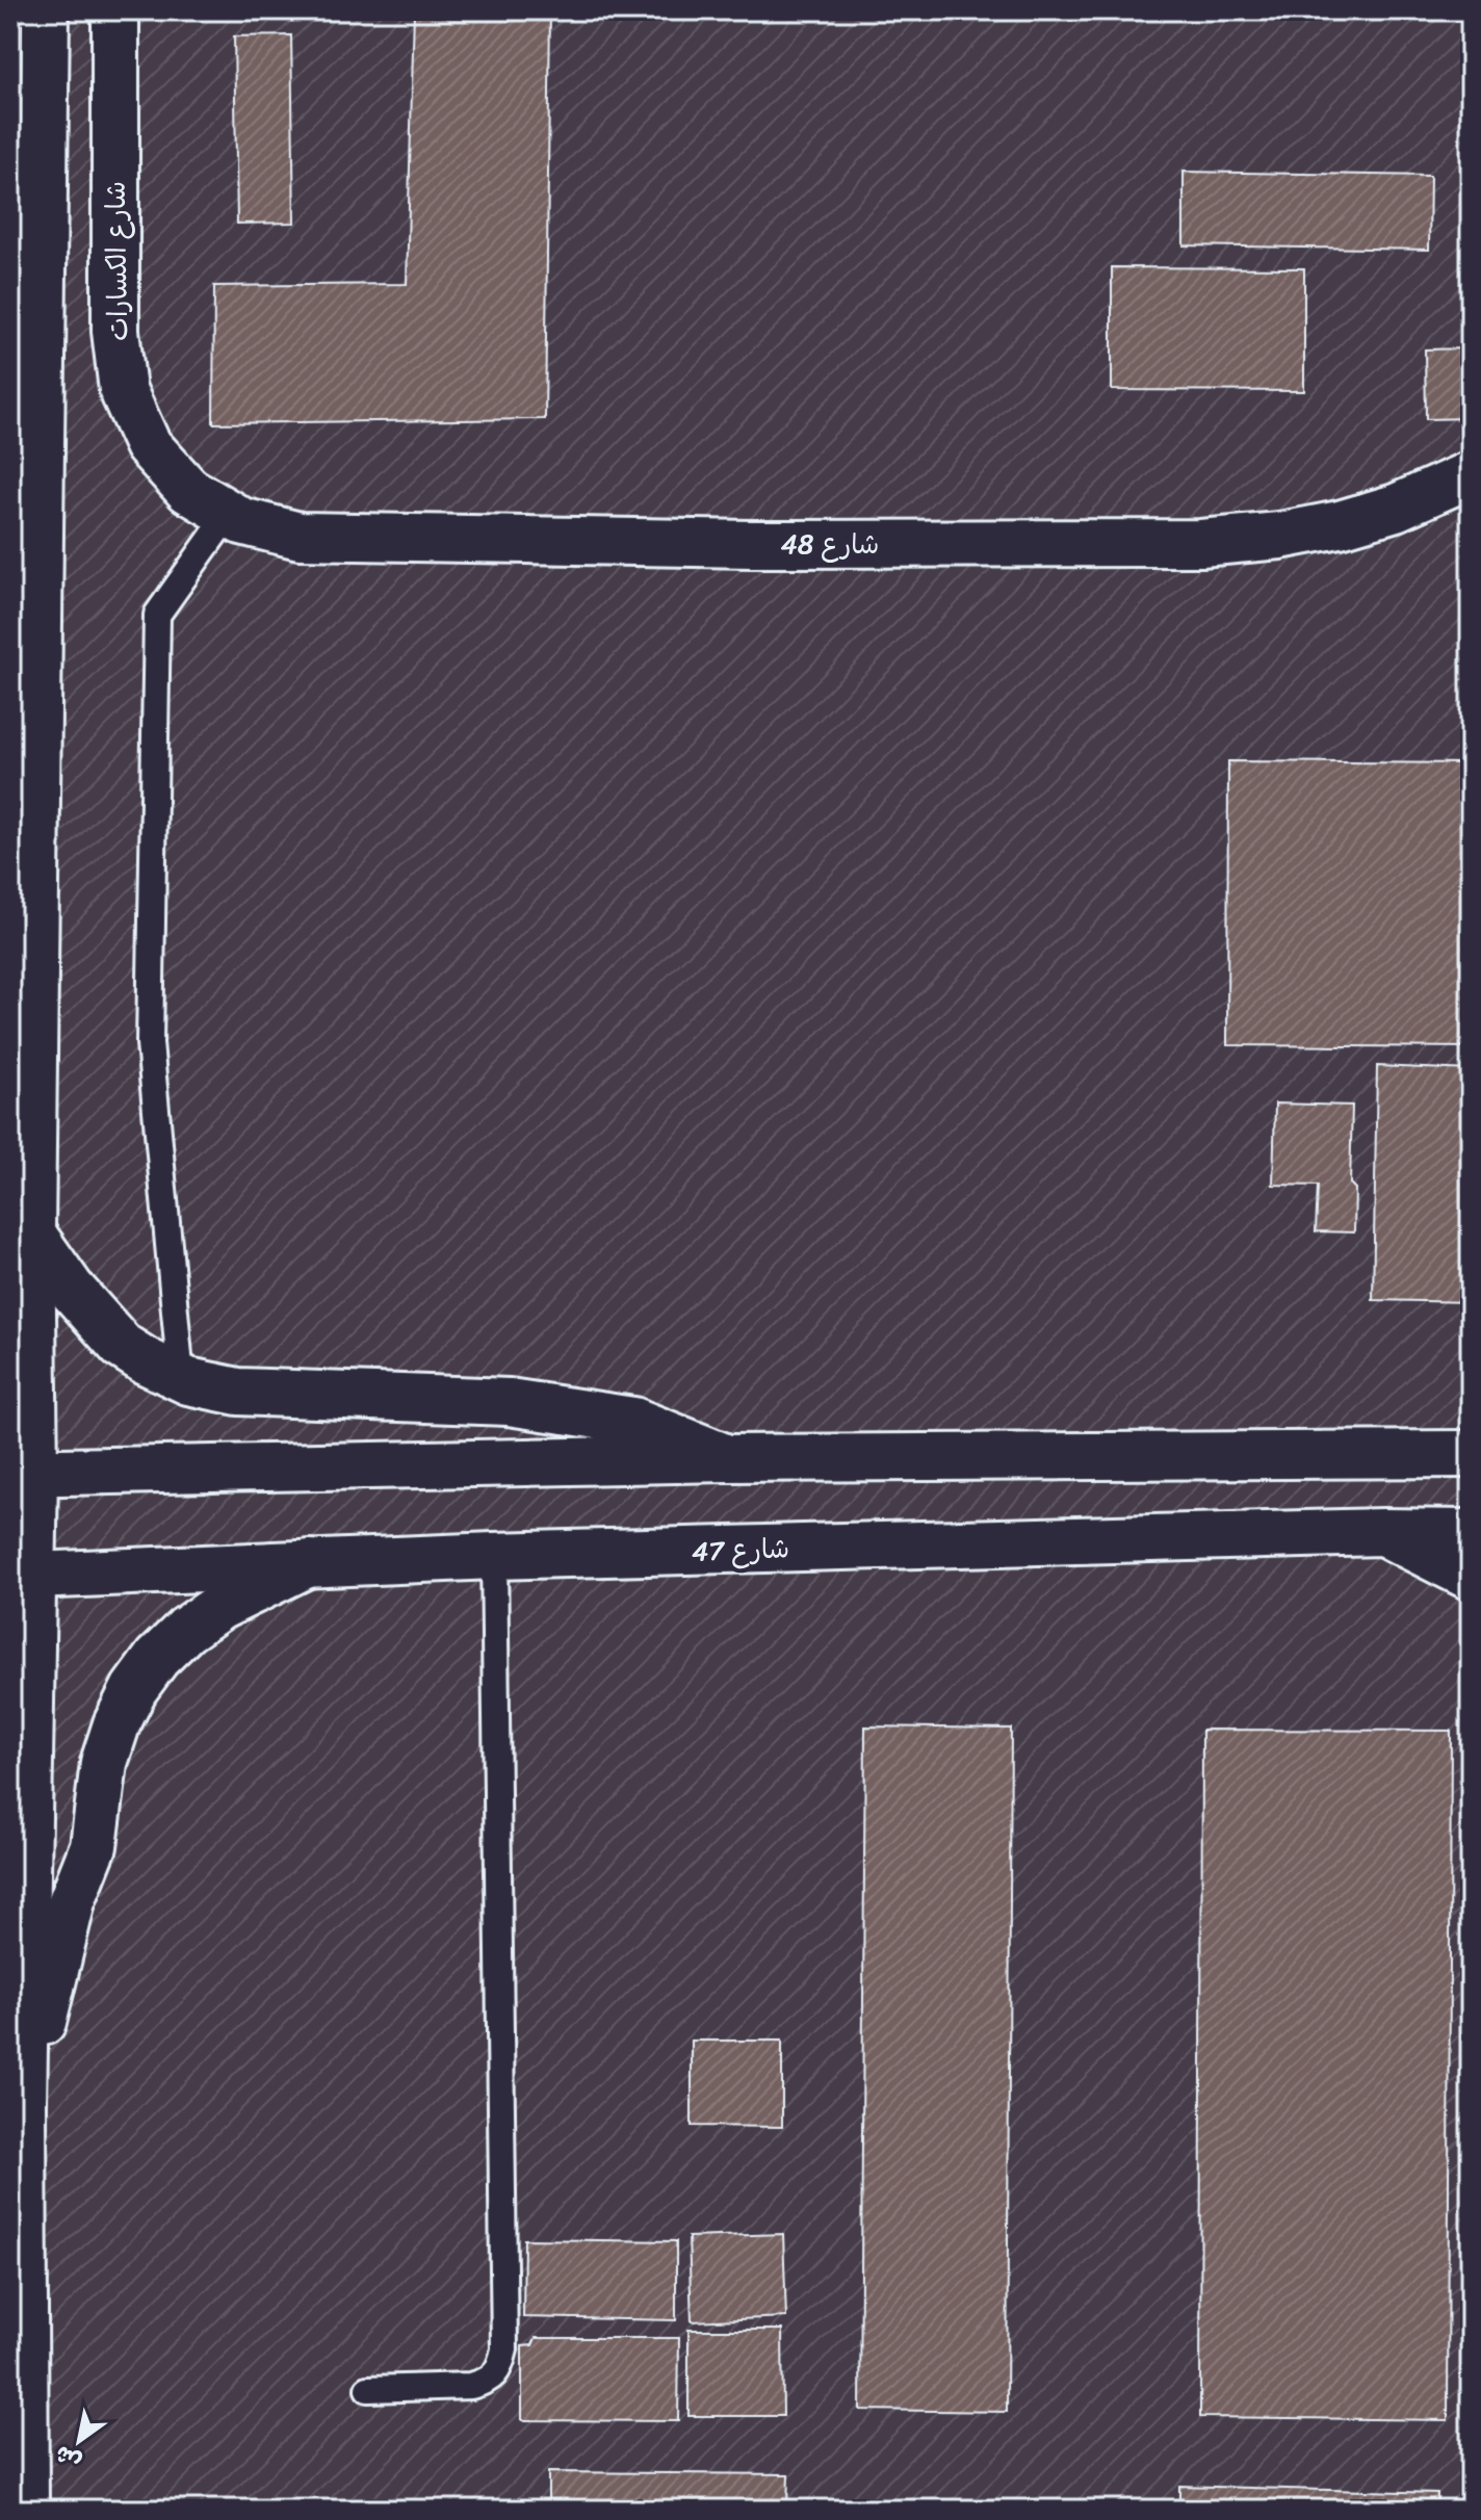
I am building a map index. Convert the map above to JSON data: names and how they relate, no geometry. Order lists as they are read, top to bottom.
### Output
{
  "streets": {
    "street": ["شارع الكسارات", "شارع 48", "شارع 47"]
  },
  "crossings": [
    ["شارع الكسارات", "شارع 48"]
  ],
  "north": "bottom left"
}
